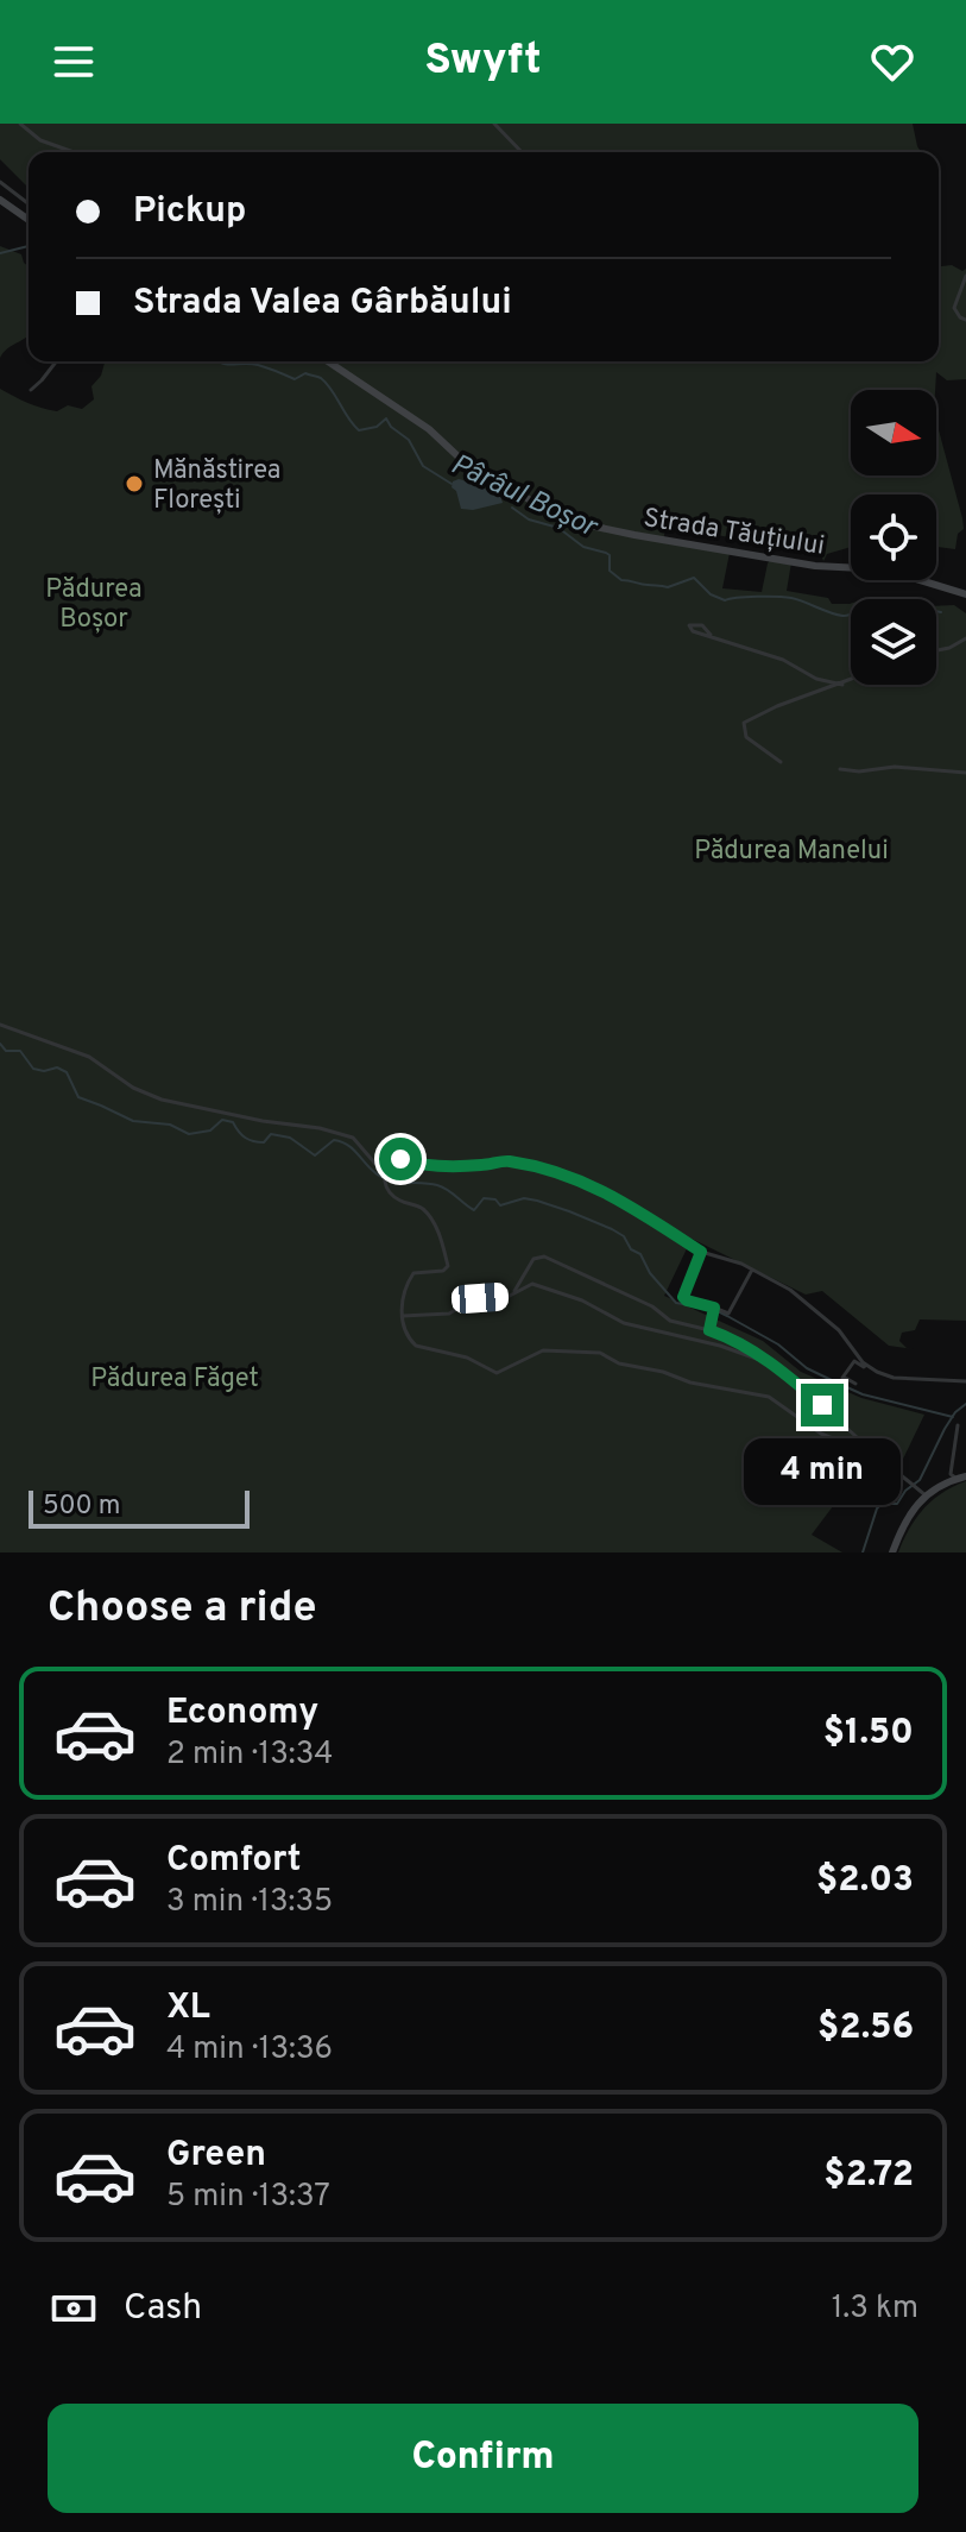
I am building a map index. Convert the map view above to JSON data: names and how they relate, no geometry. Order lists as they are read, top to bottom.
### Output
{
  "streets": {
    "main road": ["Strada Tăuțiului"]
  },
  "water": ["Pârâul Boșor"],
  "parks": ["Pădurea Boșor", "Pădurea Manelui", "Pădurea Făget"],
  "places": ["Mănăstirea Florești"],
  "scale_bar": "500 m",
  "north": "right",
  "page": {
    "header": "Swyft",
    "banner": ["Pickup", "Strada Valea Gârbăului"],
    "bubble": "4 min",
    "scale": "500 m",
    "heading": "Choose a ride",
    "list": [
      {
        "name": "Economy",
        "note": "2 min · 13:34",
        "value": "$1.50"
      },
      {
        "name": "Comfort",
        "note": "3 min · 13:35",
        "value": "$2.03"
      },
      {
        "name": "XL",
        "note": "4 min · 13:36",
        "value": "$2.56"
      },
      {
        "name": "Green",
        "note": "5 min · 13:37",
        "value": "$2.72"
      }
    ],
    "pay": ["Cash", "1.3 km"],
    "buttons": "Confirm"
  }
}
